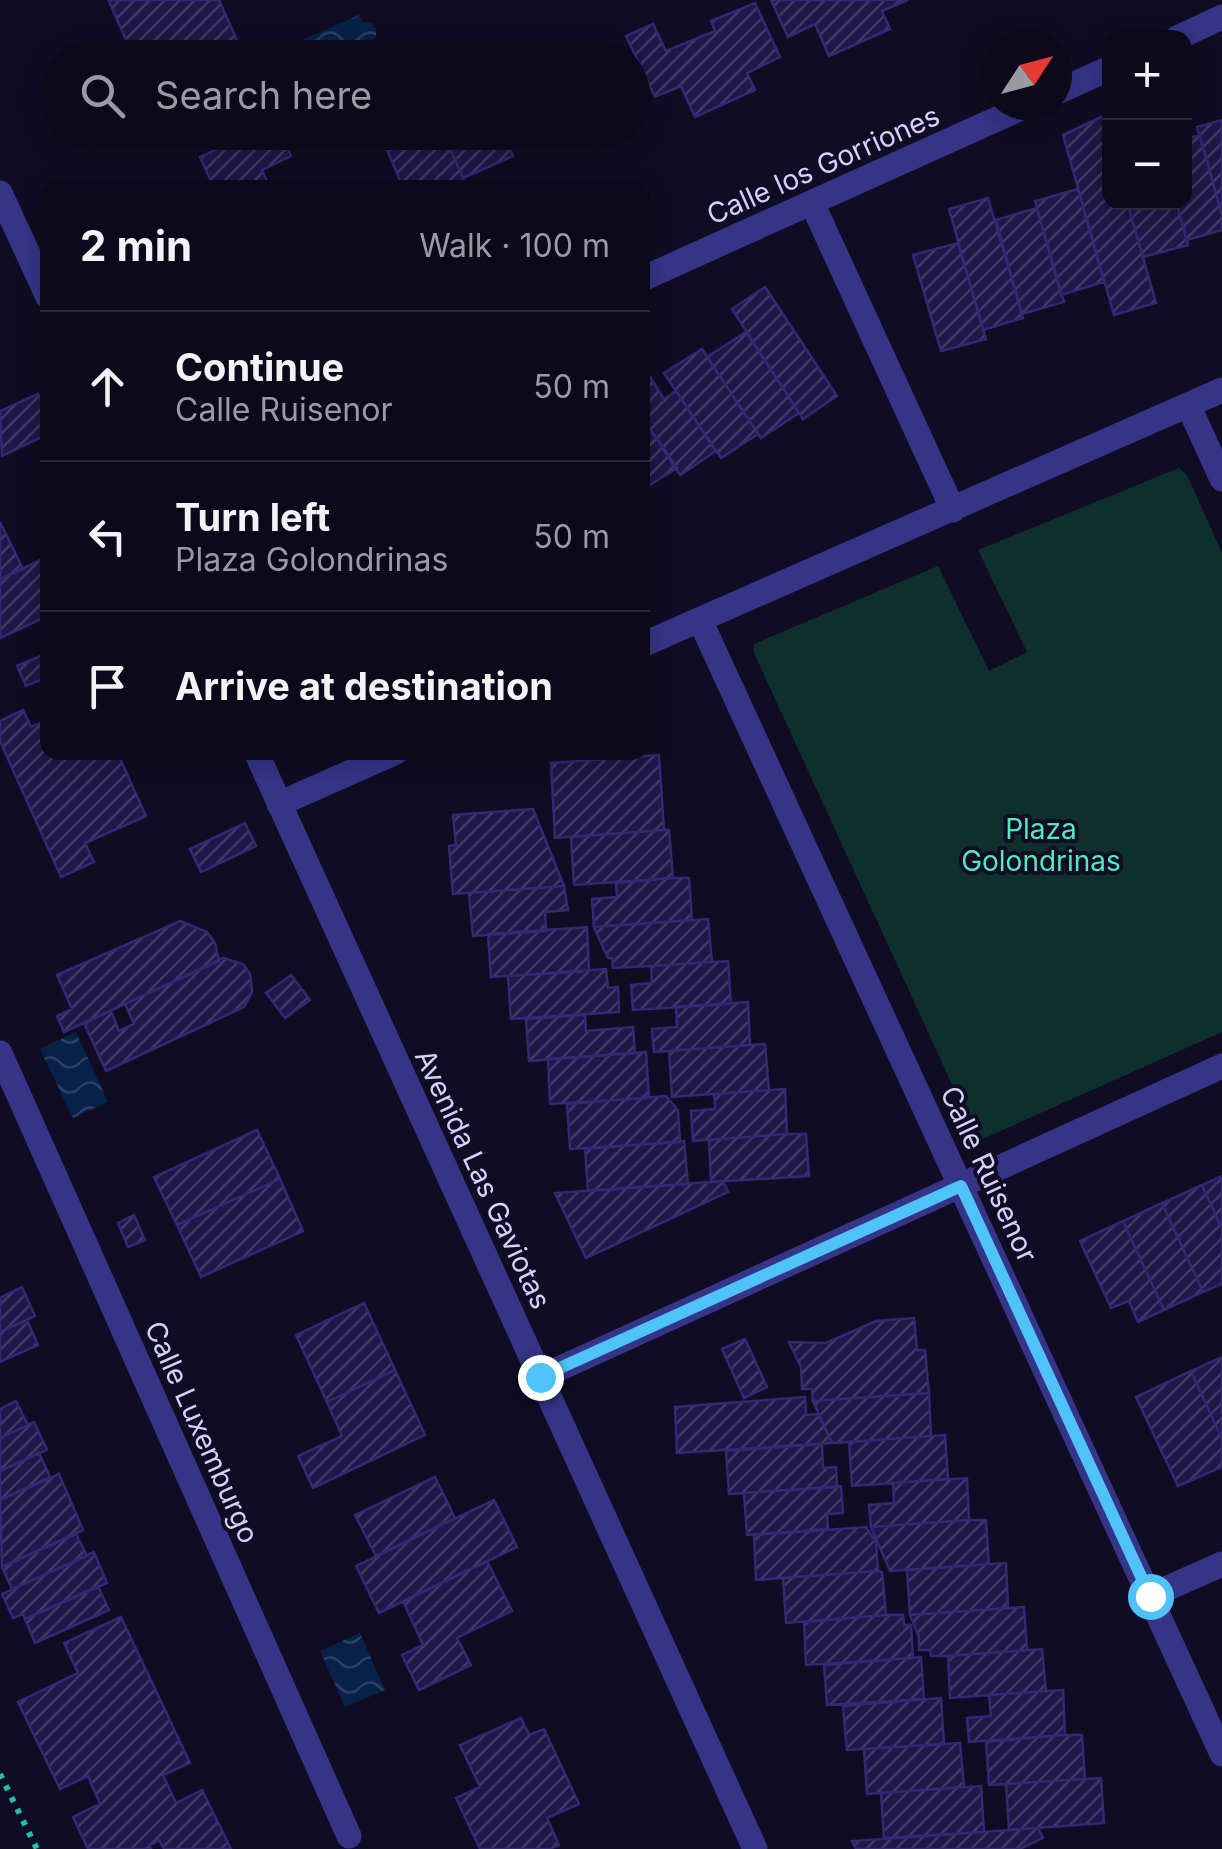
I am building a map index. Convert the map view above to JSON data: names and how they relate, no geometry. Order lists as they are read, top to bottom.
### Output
{
  "streets": {
    "street": [
      "Calle los Gorriones",
      "Calle Ruisenor",
      "Avenida Las Gaviotas",
      "Calle Luxemburgo"
    ]
  },
  "parks": ["Plaza Golondrinas"],
  "north": "top right",
  "page": {
    "map_buttons": ["+", "−"],
    "search": "Search here",
    "heading": ["2 min", "Walk · 100 m"],
    "list": [
      ["Continue", "Calle Ruisenor", "50 m"],
      ["Turn left", "Plaza Golondrinas", "50 m"],
      "Arrive at destination"
    ]
  }
}
